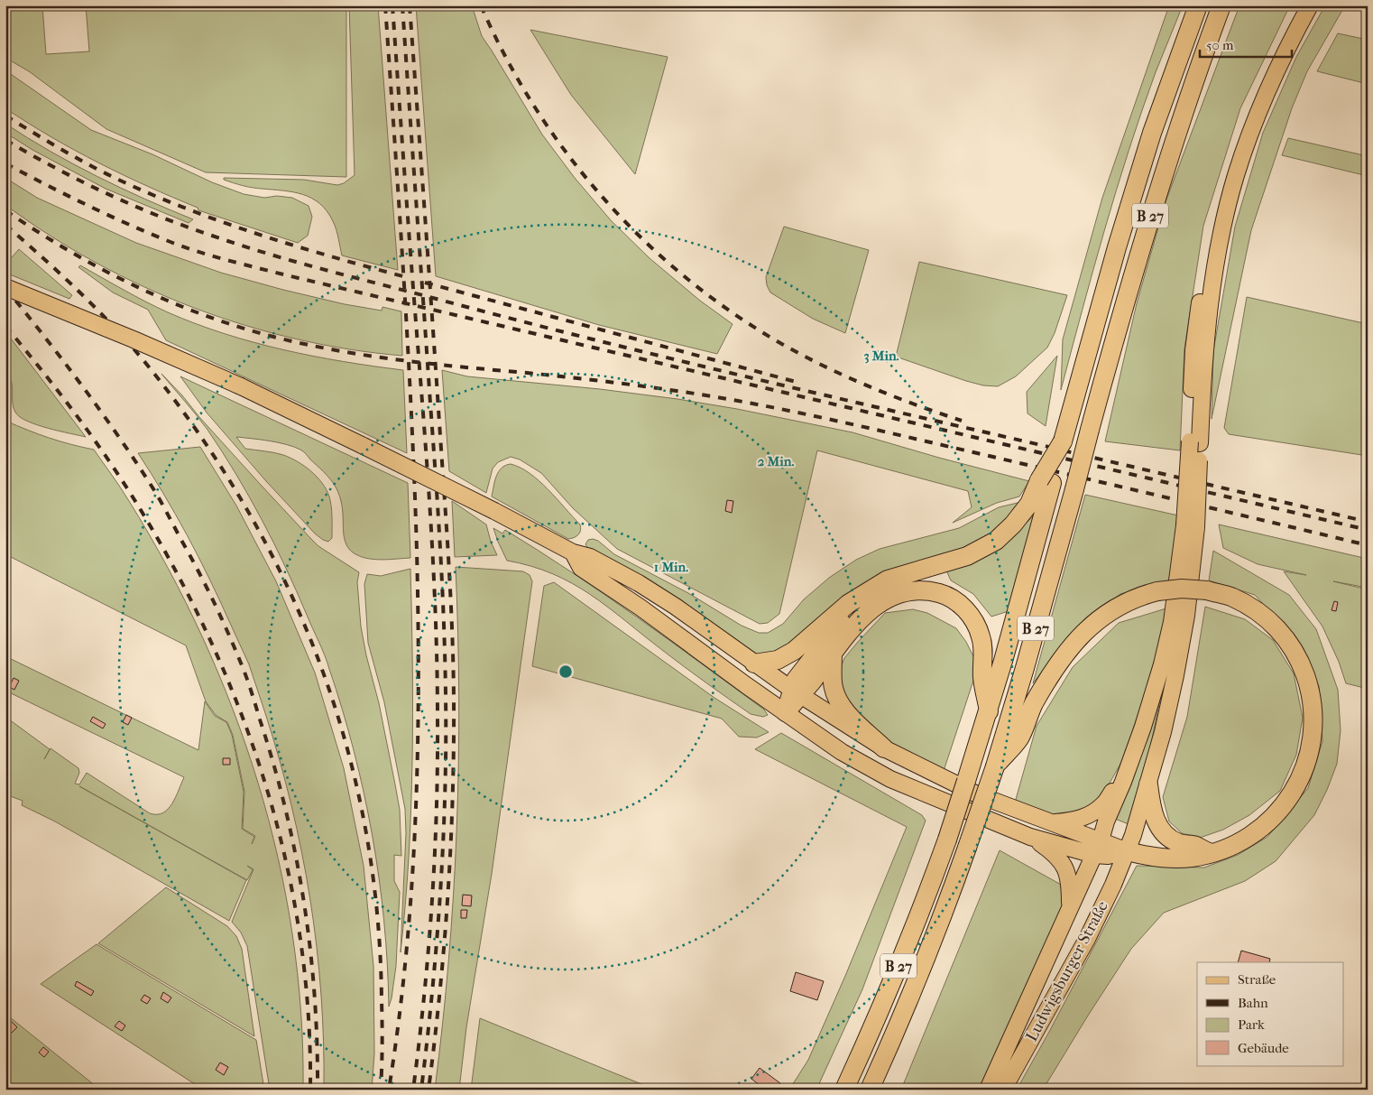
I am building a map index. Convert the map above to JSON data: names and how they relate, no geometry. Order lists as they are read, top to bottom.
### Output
{
  "streets": {
    "highway": ["B 27"],
    "main road": ["Ludwigsburger Straße"]
  },
  "crossings": [
    ["B 27", "Ludwigsburger Straße"]
  ],
  "legend": [
    "Straße",
    "Bahn",
    "Park",
    "Gebäude"
  ],
  "scale_bar": "50 m",
  "rings": ["3 Min.", "2 Min.", "1 Min."]
}
